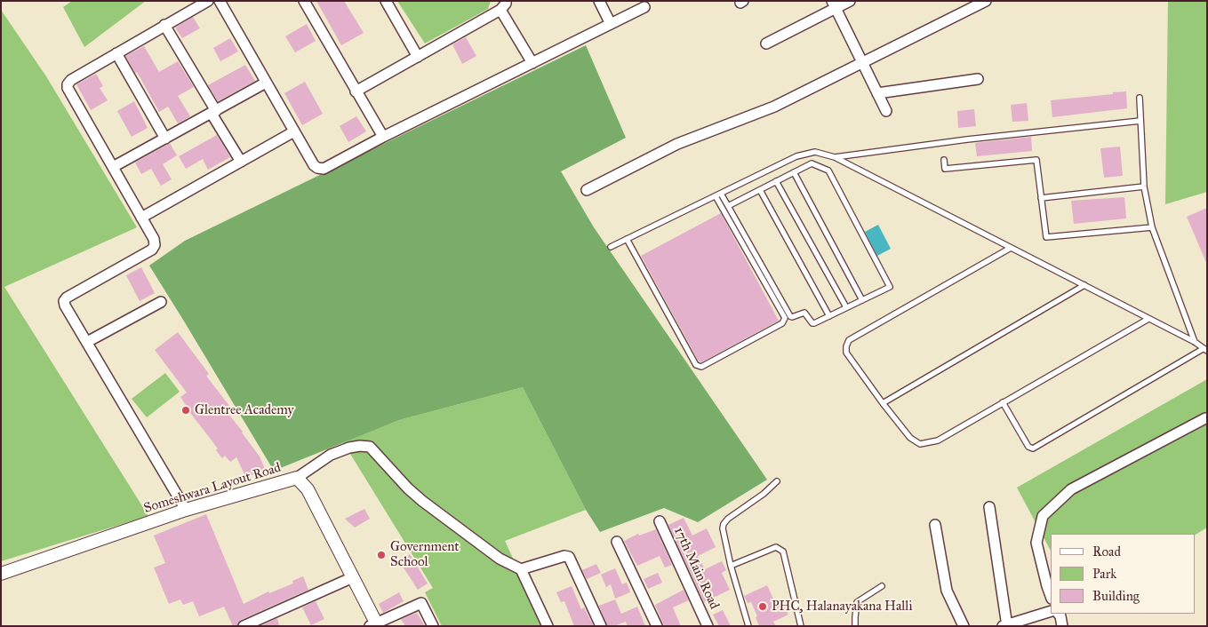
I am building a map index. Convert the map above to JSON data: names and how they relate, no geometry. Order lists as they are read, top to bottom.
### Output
{
  "streets": {
    "street": ["Someshwara Layout Road", "17th Main Road"]
  },
  "places": ["Glentree Academy", "Government School", "PHC, Halanayakana Halli"],
  "legend": ["Road", "Park", "Building"]
}
